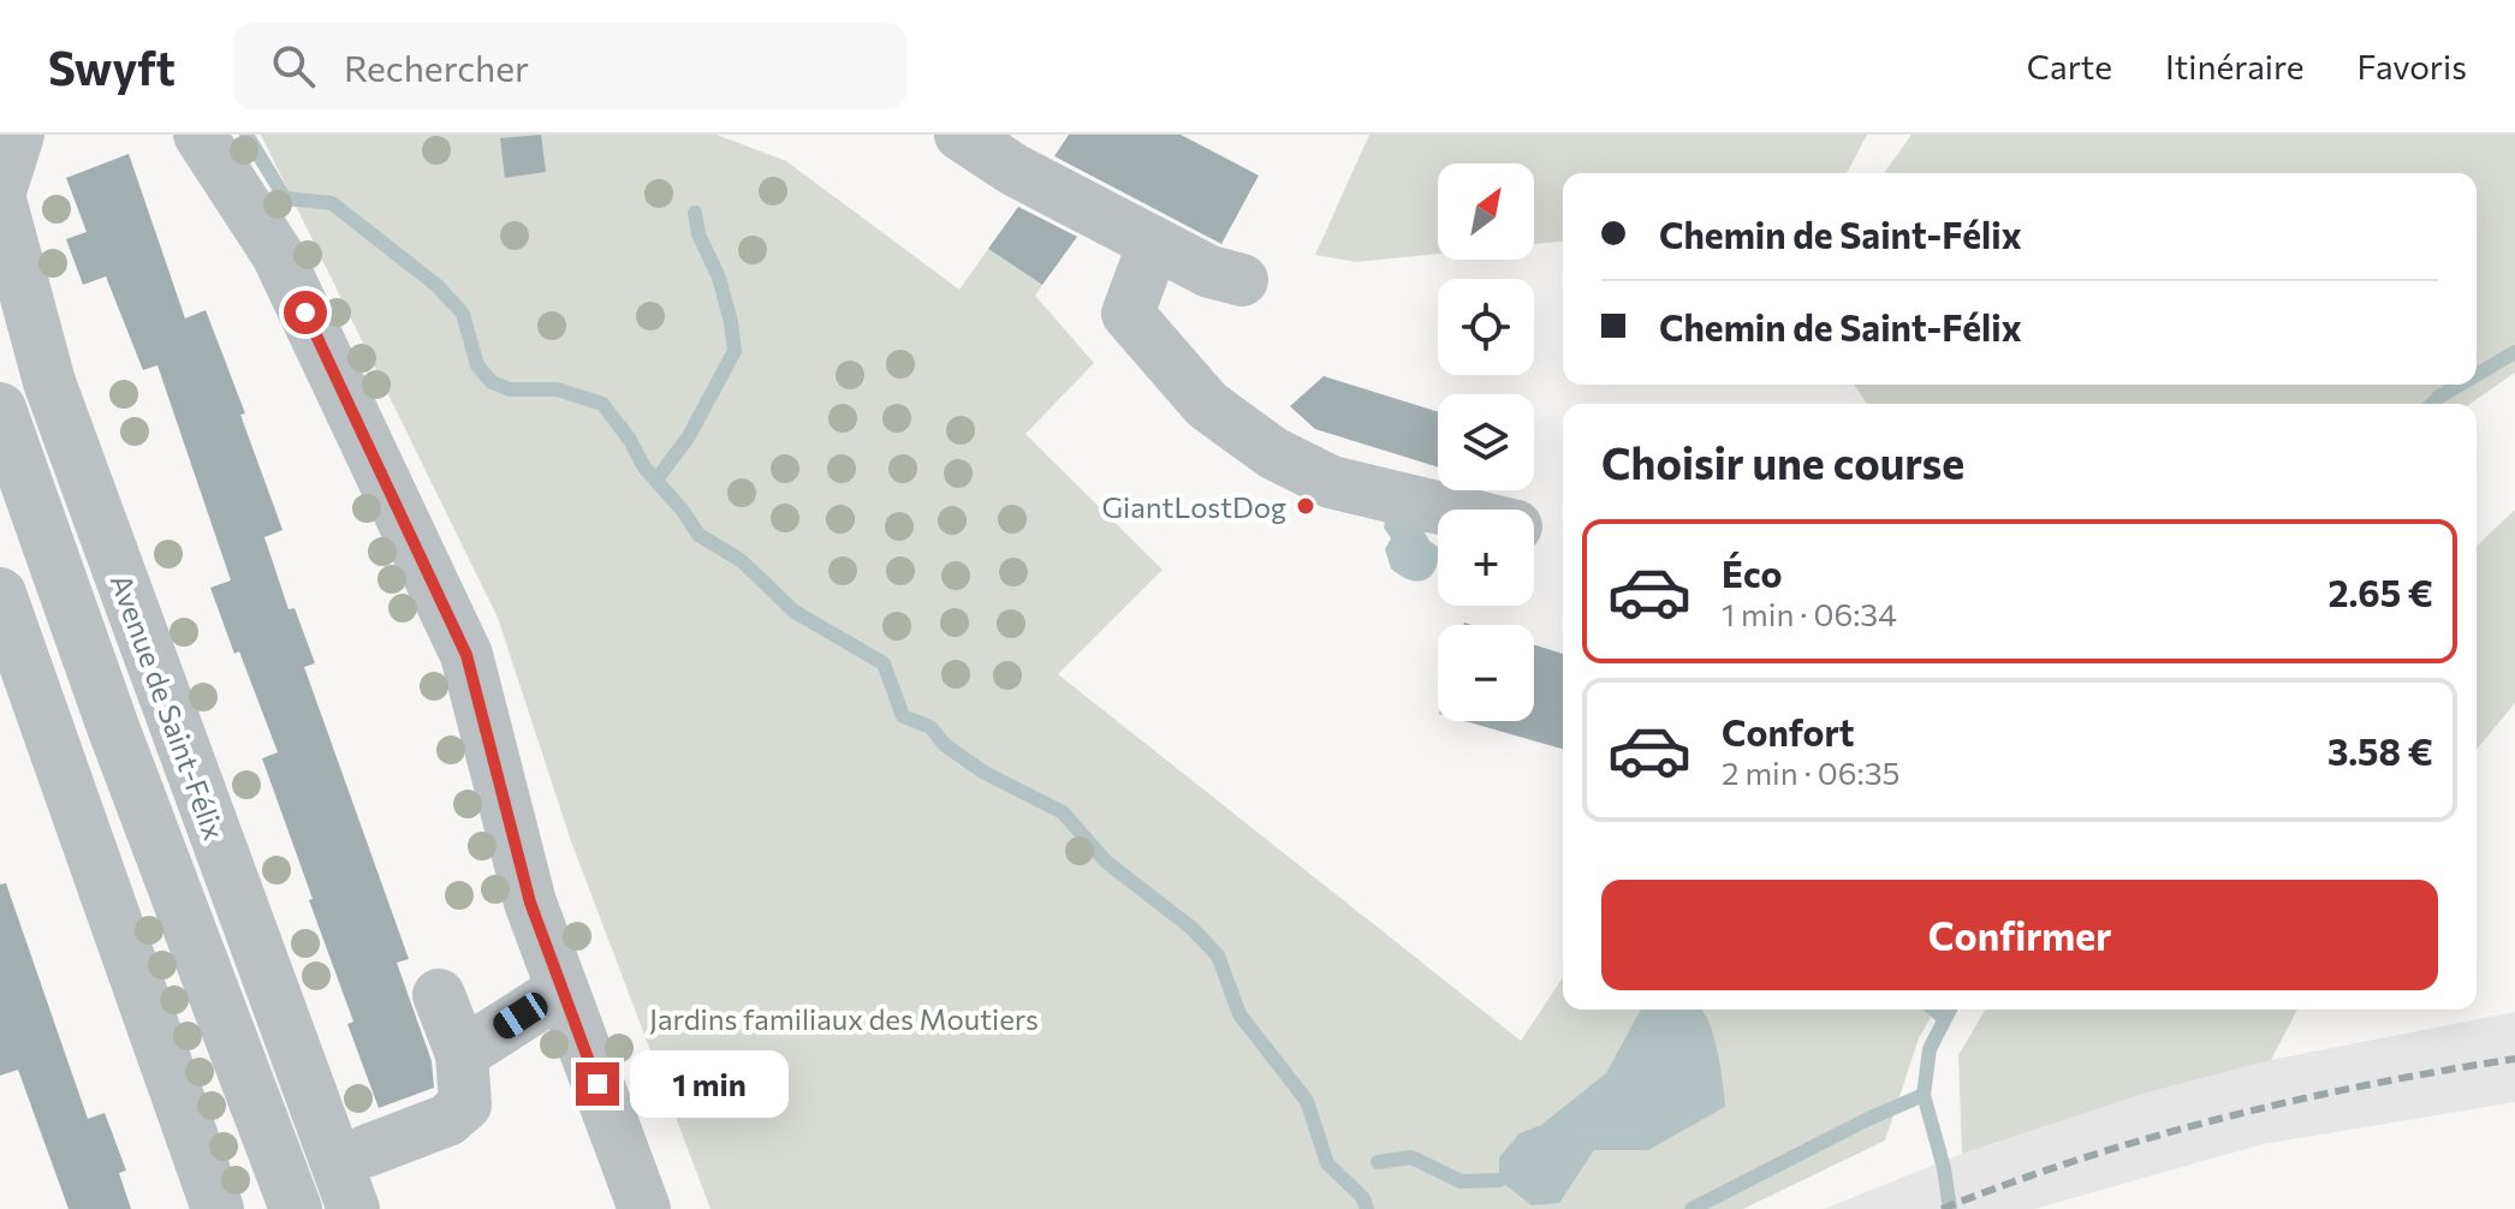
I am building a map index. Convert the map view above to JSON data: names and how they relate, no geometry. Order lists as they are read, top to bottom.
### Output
{
  "streets": {
    "street": ["Avenue de Saint-Félix"]
  },
  "parks": ["Jardins familiaux des Moutiers"],
  "places": ["GiantLostDog"],
  "north": "top right",
  "page": {
    "header": "Swyft",
    "search": "Rechercher",
    "nav": ["Carte", "Itinéraire", "Favoris"],
    "map_buttons": ["+", "−"],
    "banner": ["Chemin de Saint-Félix", "Chemin de Saint-Félix"],
    "heading": "Choisir une course",
    "list": [
      {
        "name": "Éco",
        "note": "1 min · 06:34",
        "value": "2.65 €"
      },
      {
        "name": "Confort",
        "note": "2 min · 06:35",
        "value": "3.58 €"
      }
    ],
    "buttons": "Confirmer",
    "bubble": "1 min"
  }
}
